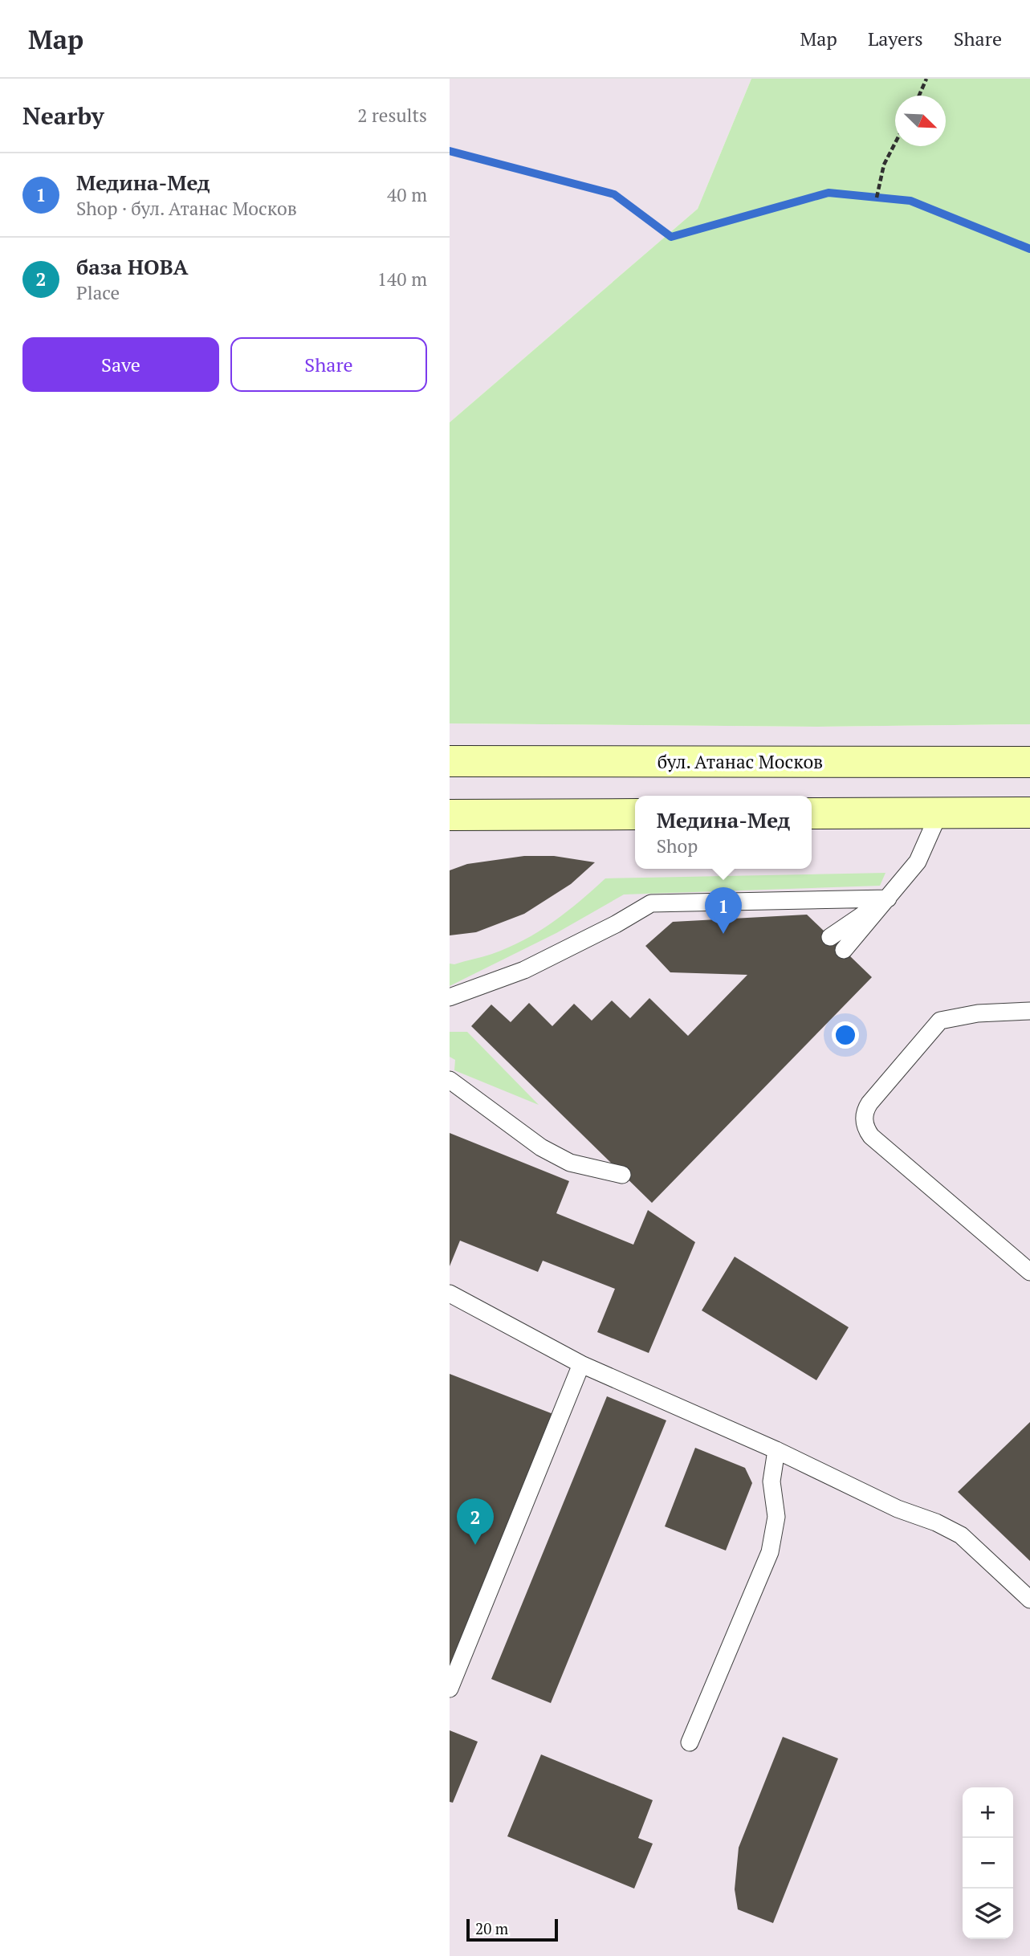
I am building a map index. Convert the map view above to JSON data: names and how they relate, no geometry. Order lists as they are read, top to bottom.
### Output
{
  "streets": {
    "main road": ["бул. Атанас Москов"]
  },
  "scale_bar": "20 m",
  "north": "bottom right",
  "page": {
    "header": "Map",
    "nav": ["Map", "Layers", "Share"],
    "heading": ["Nearby", "2 results"],
    "list": [
      {
        "mark": "1",
        "name": "Медина-Мед",
        "note": "Shop · бул. Атанас Москов",
        "value": "40 m"
      },
      {
        "mark": "2",
        "name": "база НОВА",
        "note": "Place",
        "value": "140 m"
      }
    ],
    "buttons": ["Save", "Share"],
    "popup": ["Медина-Мед", "Shop"],
    "pins": ["1", "2"],
    "map_buttons": ["+", "−"],
    "scale": "20 m"
  }
}
